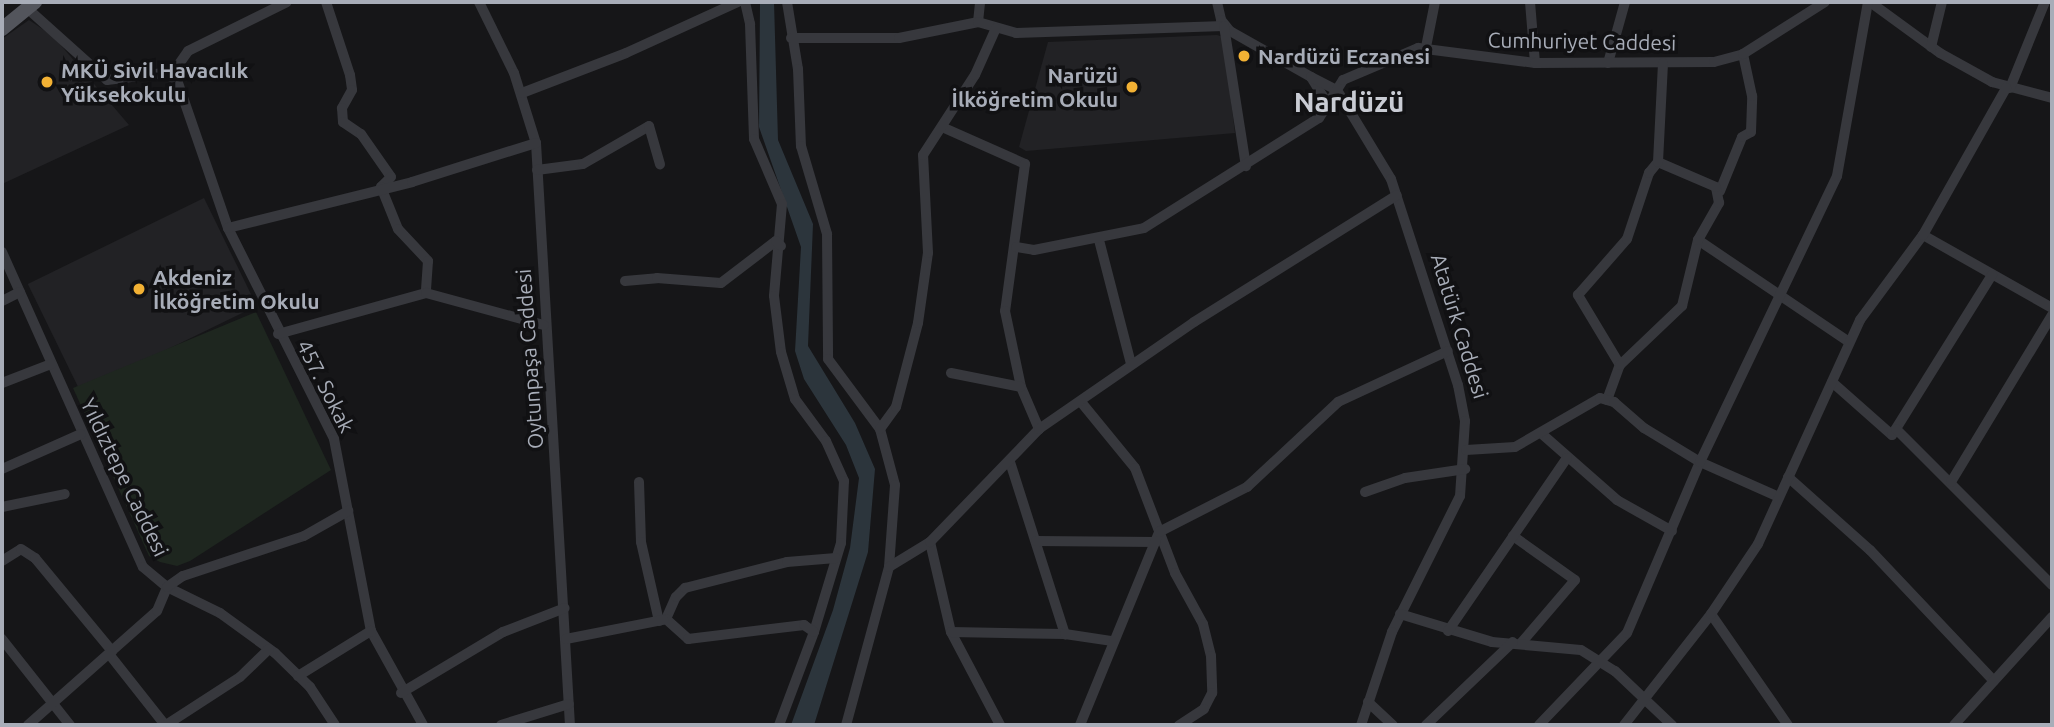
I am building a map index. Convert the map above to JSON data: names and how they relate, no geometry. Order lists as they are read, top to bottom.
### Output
{
  "streets": {
    "street": [
      "Cumhuriyet Caddesi",
      "Atatürk Caddesi",
      "Oytunpaşa Caddesi",
      "457. Sokak",
      "Yıldıztepe Caddesi"
    ]
  },
  "districts": ["Nardüzü"],
  "places": [
    "Nardüzü Eczanesi",
    "MKÜ Sivil Havacılık Yüksekokulu",
    "Narüzü İlköğretim Okulu",
    "Akdeniz İlköğretim Okulu"
  ]
}
